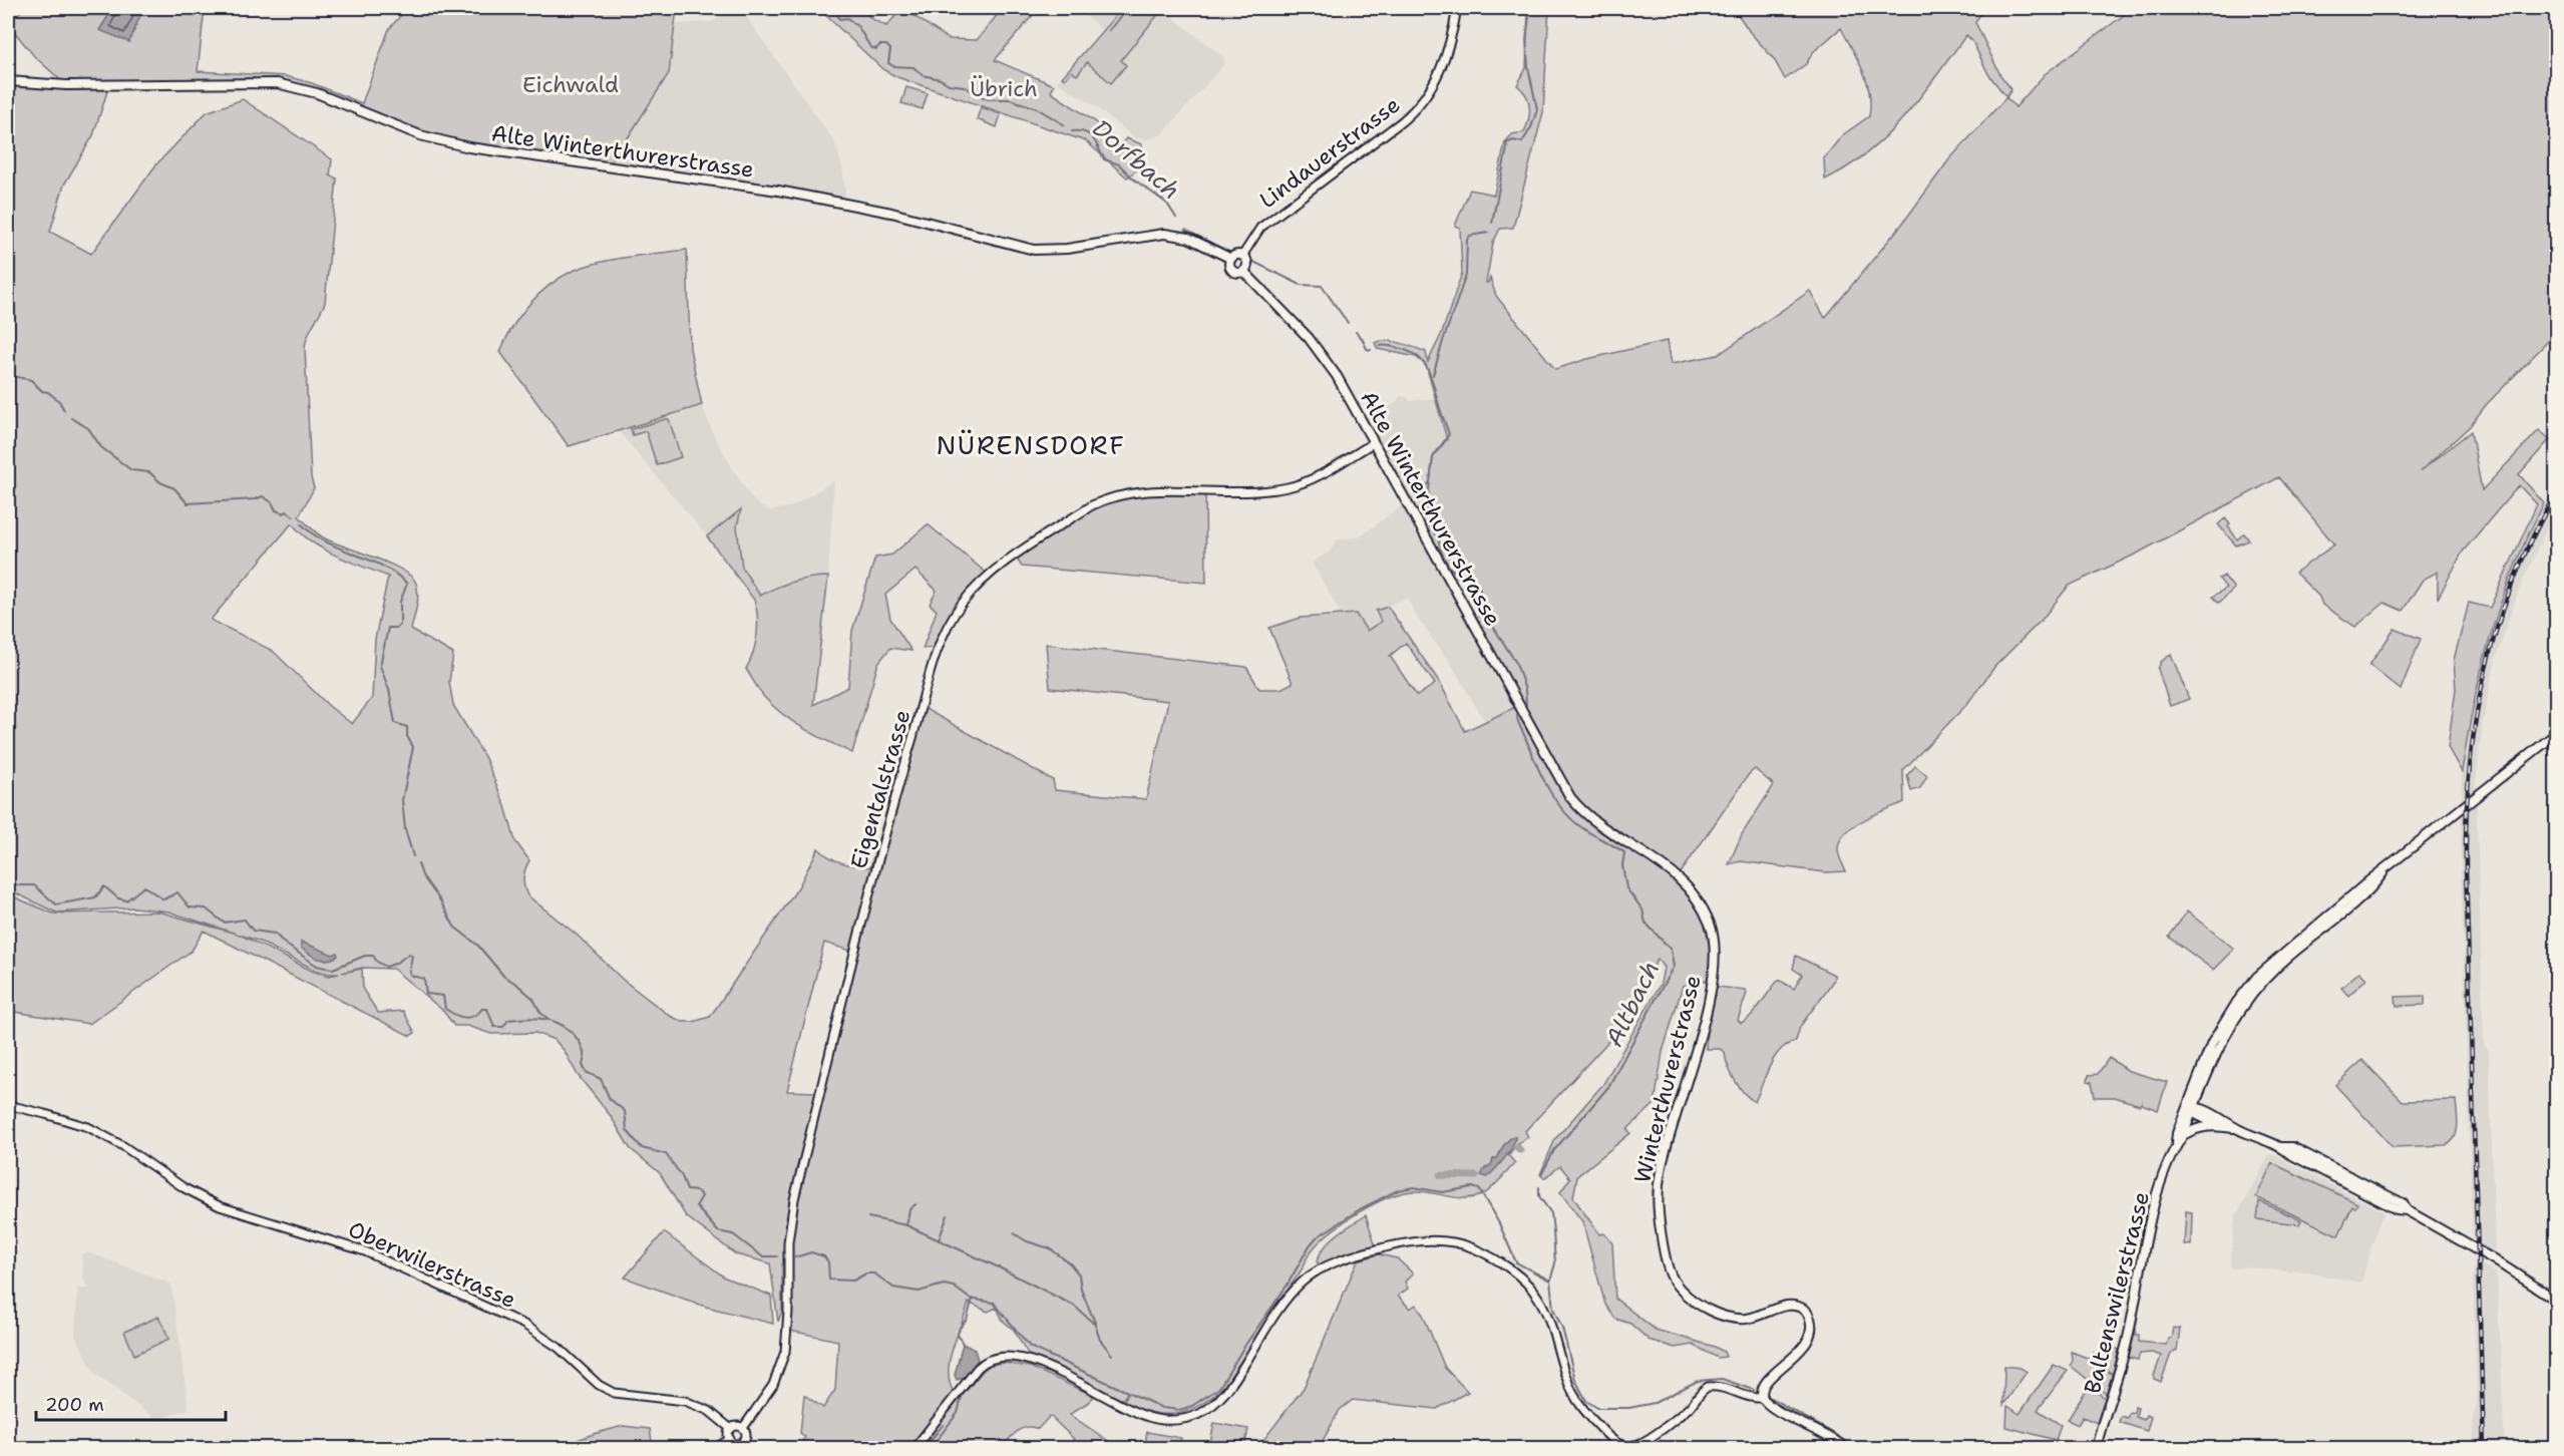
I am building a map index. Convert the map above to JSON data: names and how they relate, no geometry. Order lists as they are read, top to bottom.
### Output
{
  "streets": {
    "main road": ["Alte Winterthurerstrasse", "Winterthurerstrasse", "Baltenswilerstrasse"],
    "street": ["Lindauerstrasse", "Eigentalstrasse", "Oberwilerstrasse"]
  },
  "crossings": [
    ["Alte Winterthurerstrasse", "Lindauerstrasse"],
    ["Alte Winterthurerstrasse", "Eigentalstrasse"],
    ["Alte Winterthurerstrasse", "Winterthurerstrasse"],
    ["Eigentalstrasse", "Oberwilerstrasse"]
  ],
  "districts": ["NÜRENSDORF"],
  "water": ["Dorfbach", "Altbach"],
  "parks": ["Eichwald", "Übrich"],
  "scale_bar": "200 m"
}
